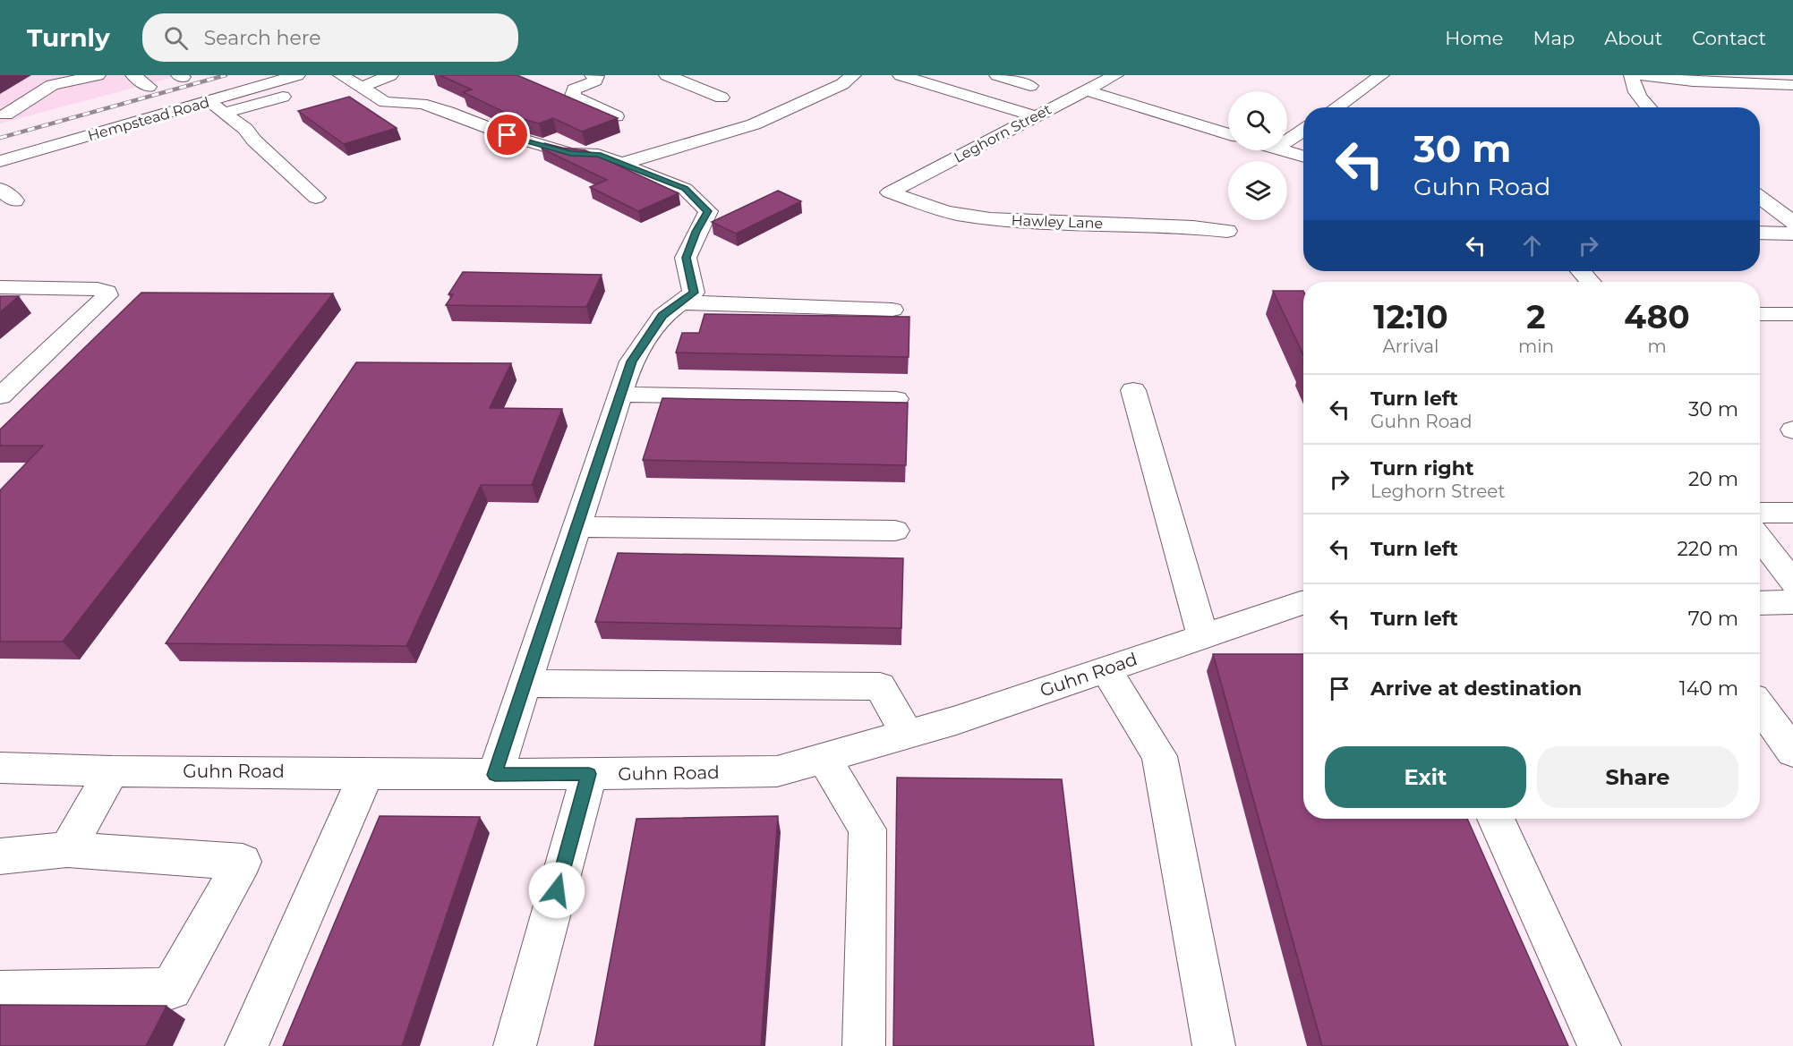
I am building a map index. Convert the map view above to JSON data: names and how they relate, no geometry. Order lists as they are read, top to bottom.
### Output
{
  "streets": {
    "street": [
      "Hempstead Road",
      "Leghorn Street",
      "Hawley Lane",
      "Guhn Road"
    ]
  },
  "crossings": [
    ["Leghorn Street", "Hawley Lane"]
  ],
  "page": {
    "header": "Turnly",
    "search": "Search here",
    "nav": [
      "Home",
      "Map",
      "About",
      "Contact"
    ],
    "turn": ["30 m", "Guhn Road"],
    "eta": [
      "12:10",
      "Arrival",
      "2",
      "min",
      "480",
      "m"
    ],
    "list": [
      {
        "name": "Turn left",
        "note": "Guhn Road",
        "value": "30 m"
      },
      {
        "name": "Turn right",
        "note": "Leghorn Street",
        "value": "20 m"
      },
      {
        "name": "Turn left",
        "value": "220 m"
      },
      {
        "name": "Turn left",
        "value": "70 m"
      },
      {
        "name": "Arrive at destination",
        "value": "140 m"
      }
    ],
    "buttons": ["Exit", "Share"]
  }
}
